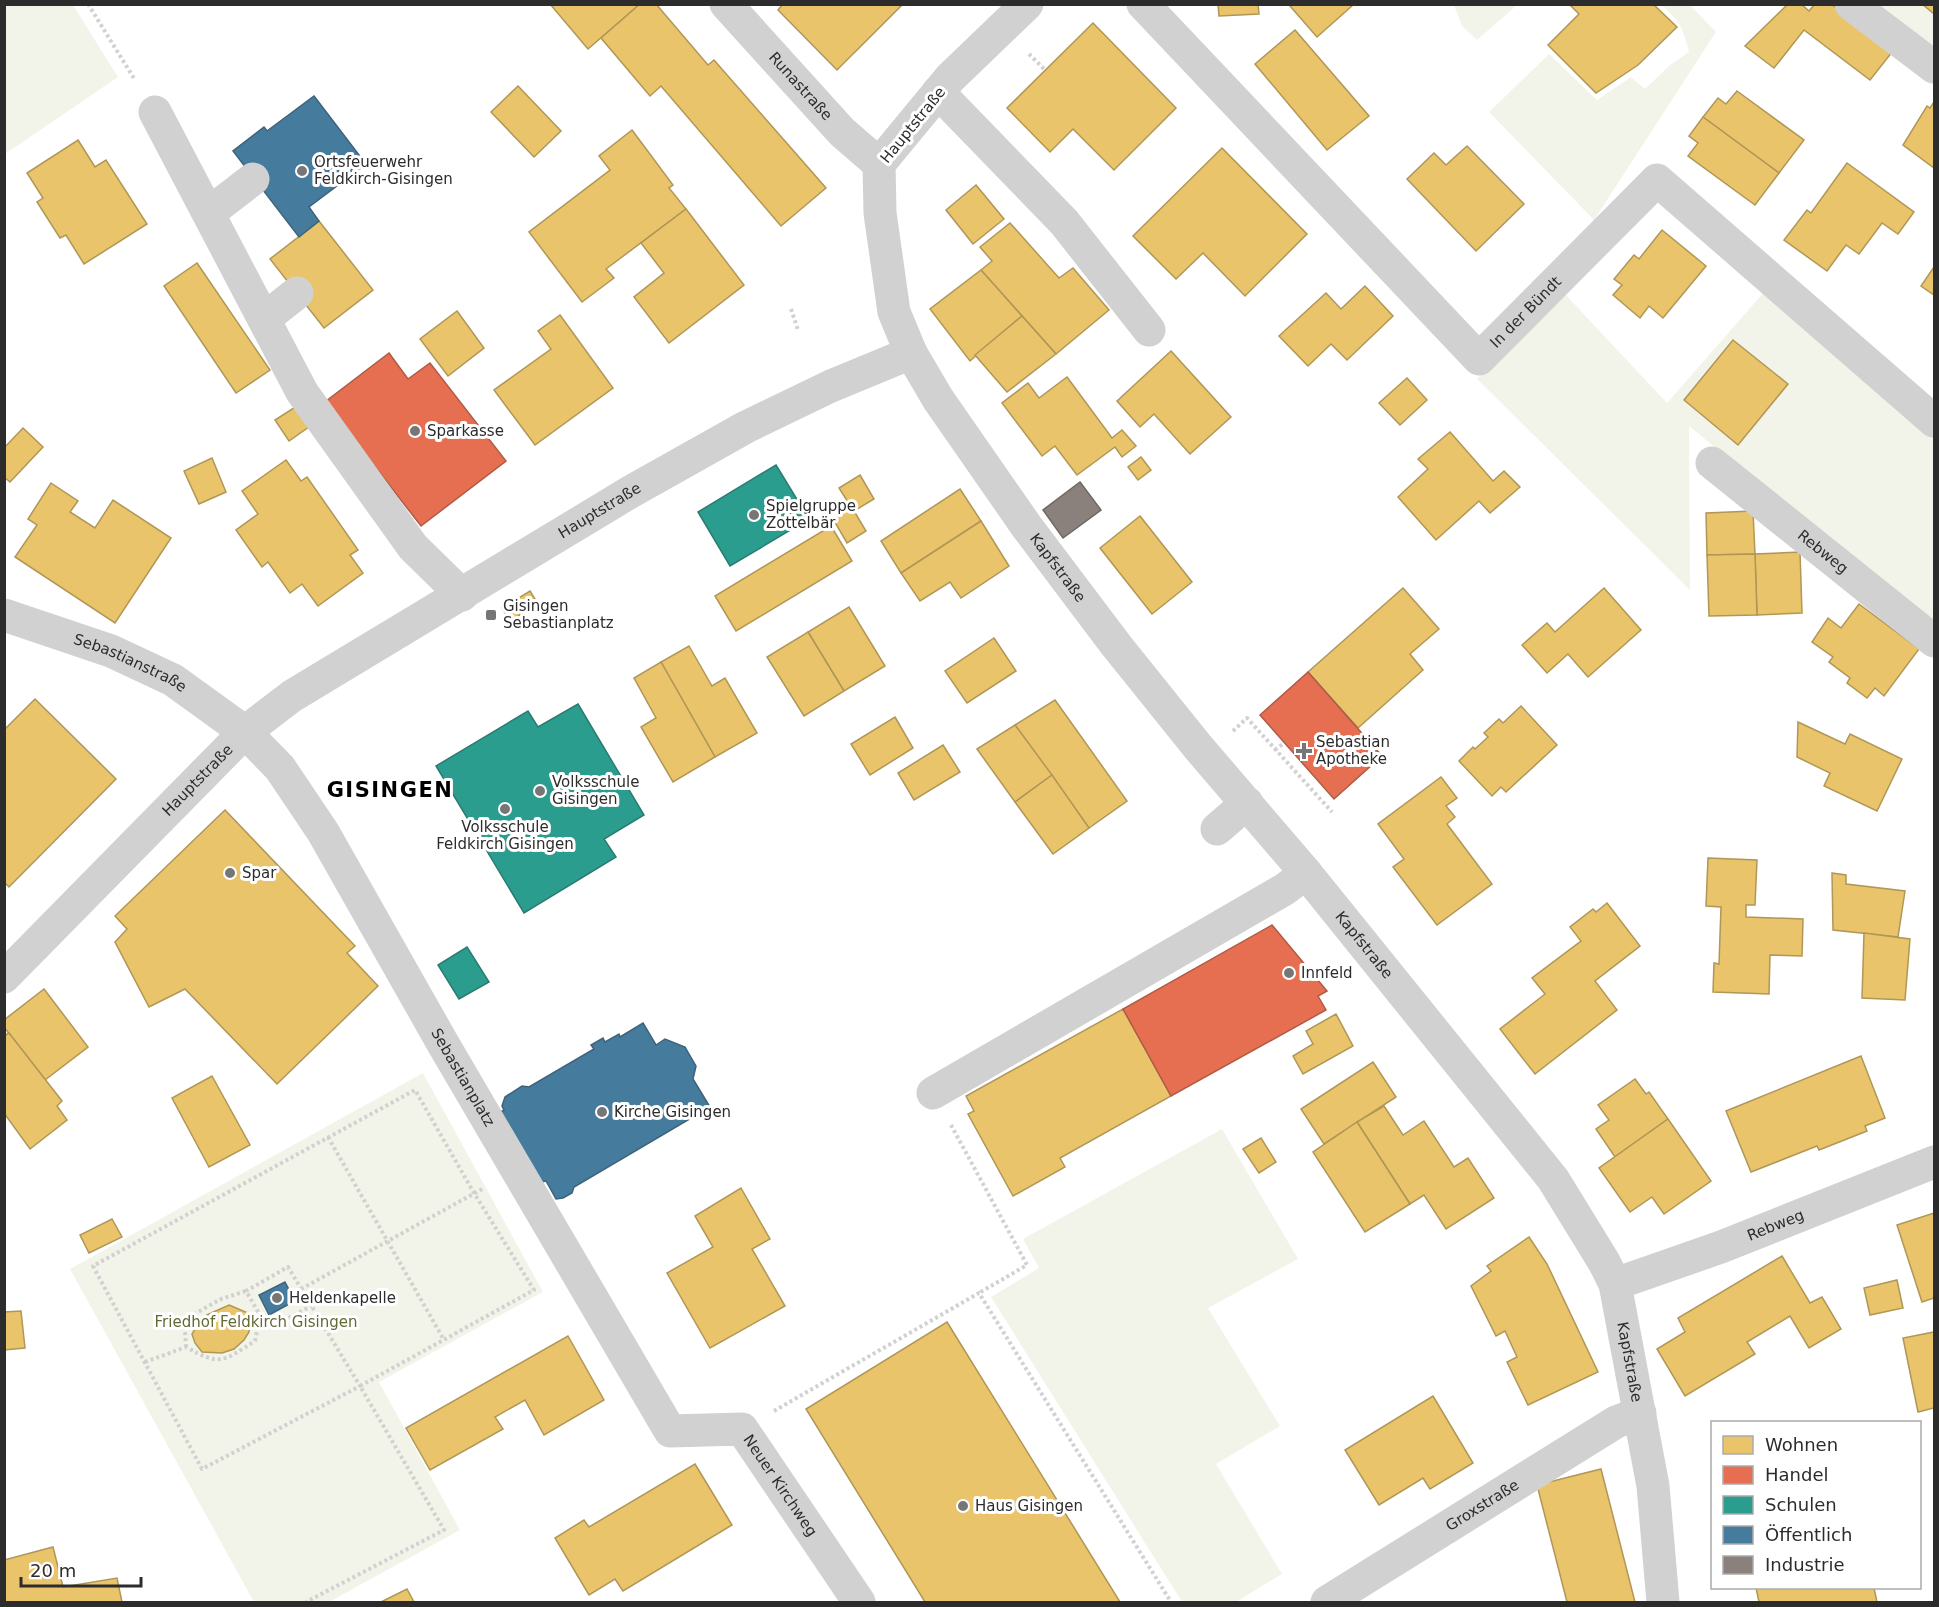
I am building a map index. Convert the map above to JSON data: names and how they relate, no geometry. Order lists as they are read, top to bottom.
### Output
{
  "streets": {
    "street": [
      "Runastraße",
      "Hauptstraße",
      "In der Bündt",
      "Rebweg",
      "Kapfstraße",
      "Sebastianstraße",
      "Sebastianplatz",
      "Neuer Kirchweg",
      "Groxstraße"
    ]
  },
  "crossings": [
    ["Runastraße", "Hauptstraße"],
    ["Hauptstraße", "Kapfstraße"],
    ["Hauptstraße", "Sebastianstraße"],
    ["Hauptstraße", "Sebastianplatz"],
    ["Rebweg", "Kapfstraße"],
    ["Kapfstraße", "Groxstraße"],
    ["Sebastianstraße", "Sebastianplatz"],
    ["Sebastianplatz", "Neuer Kirchweg"]
  ],
  "districts": ["GISINGEN"],
  "parks": ["Friedhof Feldkirch Gisingen"],
  "places": {
    "other": [
      "Ortsfeuerwehr Feldkirch-Gisingen",
      "Sparkasse",
      "Spielgruppe Zottelbär",
      "Volksschule Gisingen",
      "Volksschule Feldkirch Gisingen",
      "Spar",
      "Innfeld",
      "Kirche Gisingen",
      "Heldenkapelle",
      "Haus Gisingen"
    ],
    "transit": ["Gisingen Sebastianplatz"],
    "health": ["Sebastian Apotheke"]
  },
  "legend": [
    "Wohnen",
    "Handel",
    "Schulen",
    "Öffentlich",
    "Industrie"
  ],
  "scale_bar": "20 m"
}
